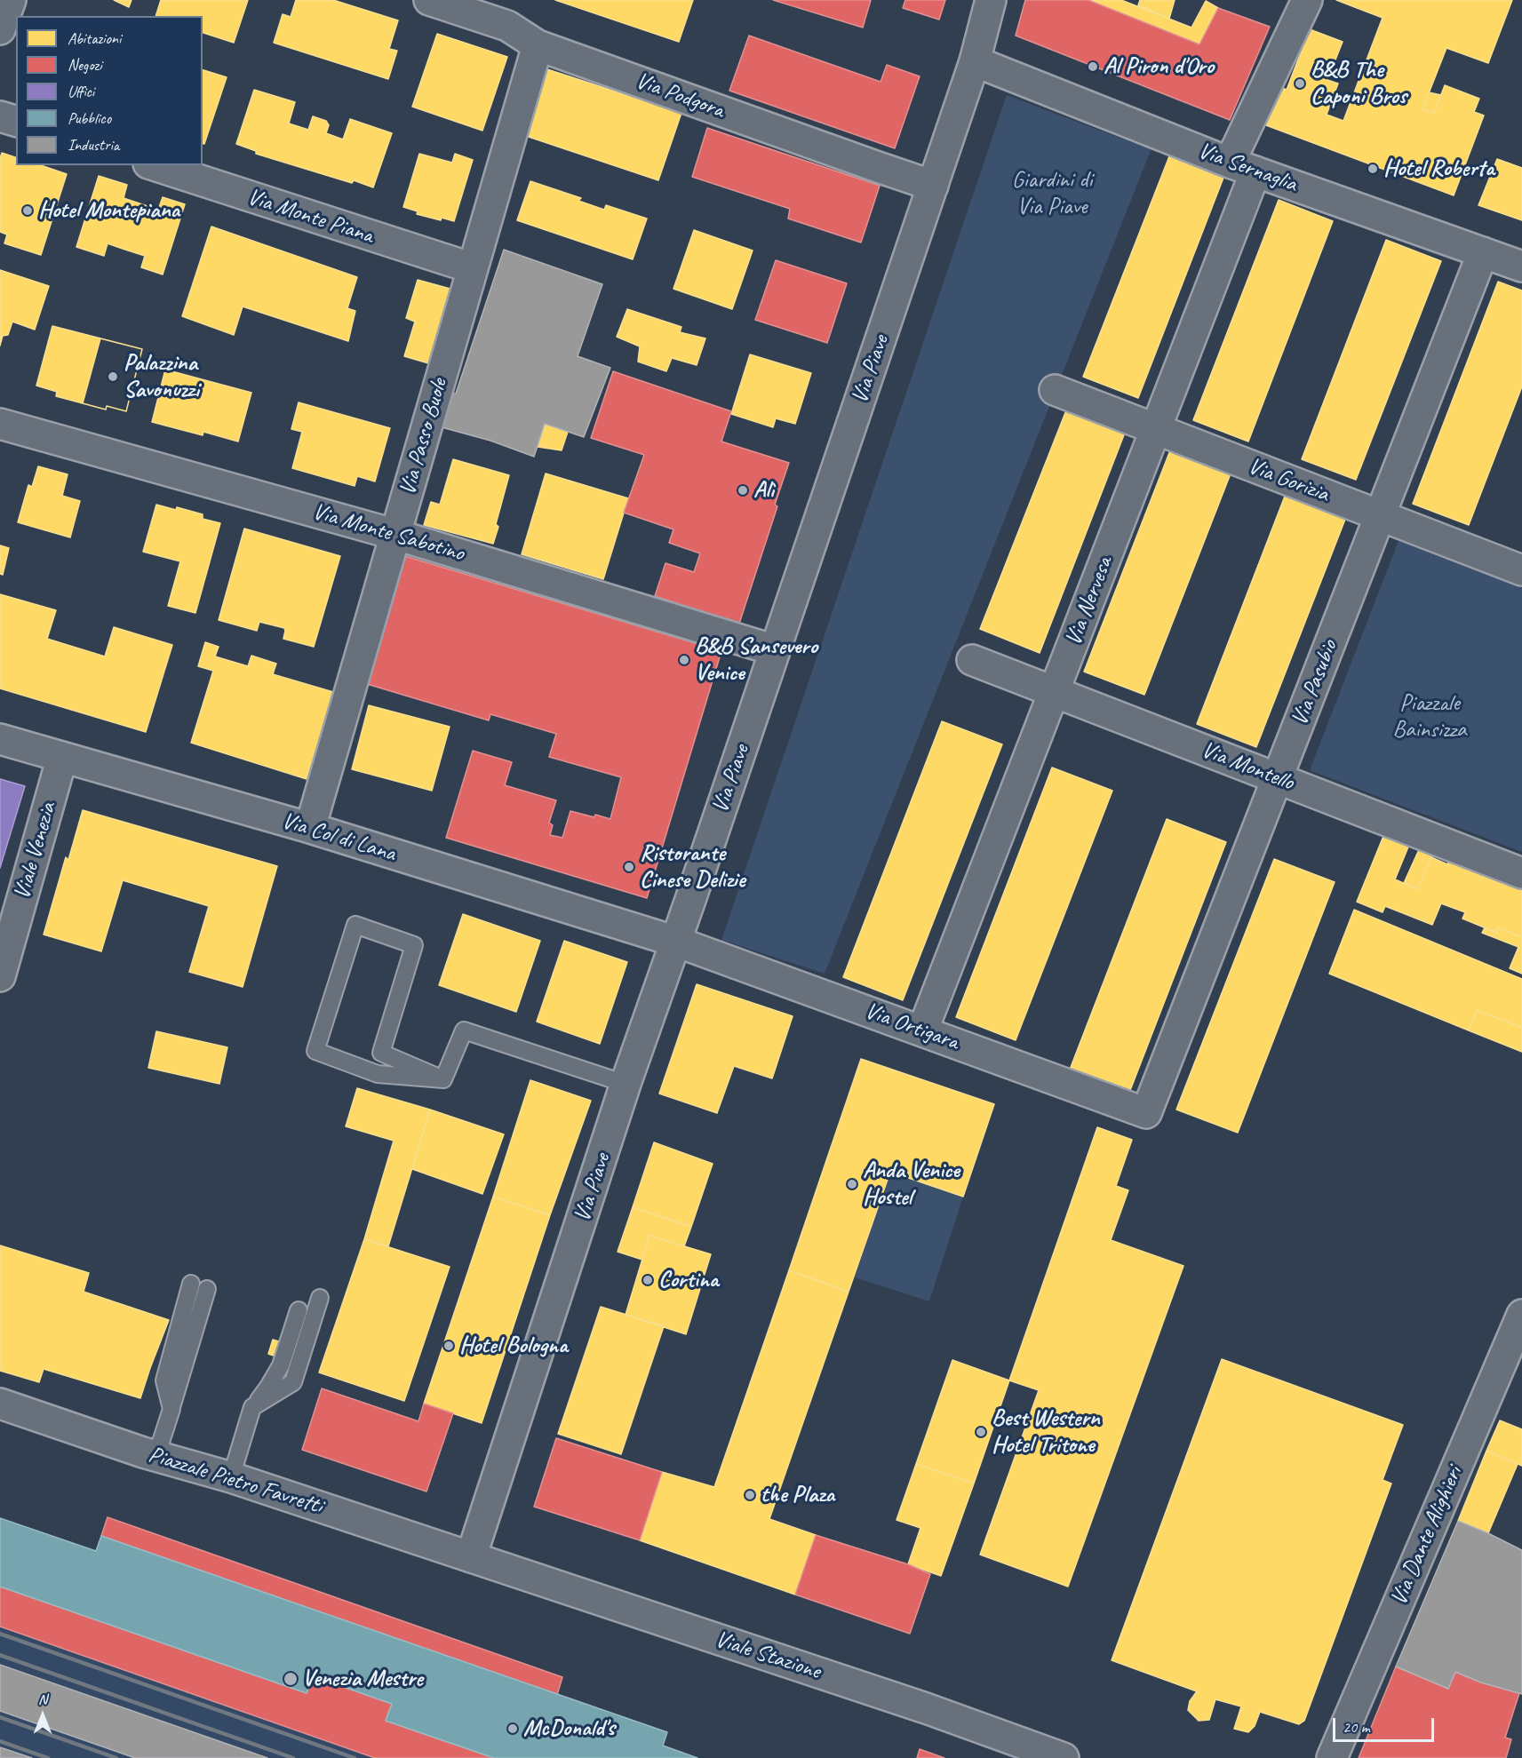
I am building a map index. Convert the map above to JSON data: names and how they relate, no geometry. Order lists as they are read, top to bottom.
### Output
{
  "streets": {
    "street": [
      "Via Podgora",
      "Via Sernaglia",
      "Via Monte Piana",
      "Via Piave",
      "Via Passo Buole",
      "Via Gorizia",
      "Via Monte Sabotino",
      "Via Nervesa",
      "Via Pasubio",
      "Via Montello",
      "Via Col di Lana",
      "Viale Venezia",
      "Via Ortigara",
      "Piazzale Pietro Favretti",
      "Via Dante Alighieri",
      "Viale Stazione"
    ]
  },
  "crossings": [
    ["Via Podgora", "Via Piave"],
    ["Via Podgora", "Via Passo Buole"],
    ["Via Sernaglia", "Via Piave"],
    ["Via Sernaglia", "Via Nervesa"],
    ["Via Sernaglia", "Via Pasubio"],
    ["Via Monte Piana", "Via Passo Buole"],
    ["Via Piave", "Via Monte Sabotino"],
    ["Via Piave", "Via Col di Lana"],
    ["Via Piave", "Via Ortigara"],
    ["Via Piave", "Piazzale Pietro Favretti"],
    ["Via Piave", "Viale Stazione"],
    ["Via Passo Buole", "Via Monte Sabotino"],
    ["Via Passo Buole", "Via Col di Lana"],
    ["Via Gorizia", "Via Nervesa"],
    ["Via Gorizia", "Via Pasubio"],
    ["Via Nervesa", "Via Montello"],
    ["Via Nervesa", "Via Ortigara"],
    ["Via Pasubio", "Via Montello"],
    ["Via Pasubio", "Via Ortigara"],
    ["Via Col di Lana", "Viale Venezia"],
    ["Via Col di Lana", "Via Ortigara"],
    ["Piazzale Pietro Favretti", "Viale Stazione"]
  ],
  "parks": ["Giardini di Via Piave", "Piazzale Bainsizza"],
  "places": [
    "Al Piron d'Oro",
    "B&B The Caponi Bros",
    "Hotel Roberta",
    "Hotel Montepiana",
    "Palazzina Savonuzzi",
    "Alì",
    "B&B Sansevero Venice",
    "Ristorante Cinese Delizie",
    "Anda Venice Hostel",
    "Cortina",
    "Hotel Bologna",
    "Best Western Hotel Tritone",
    "the Plaza",
    "Venezia Mestre",
    "McDonald's"
  ],
  "legend": [
    "Abitazioni",
    "Negozi",
    "Uffici",
    "Pubblico",
    "Industria"
  ],
  "scale_bar": "20 m",
  "north": "top"
}
